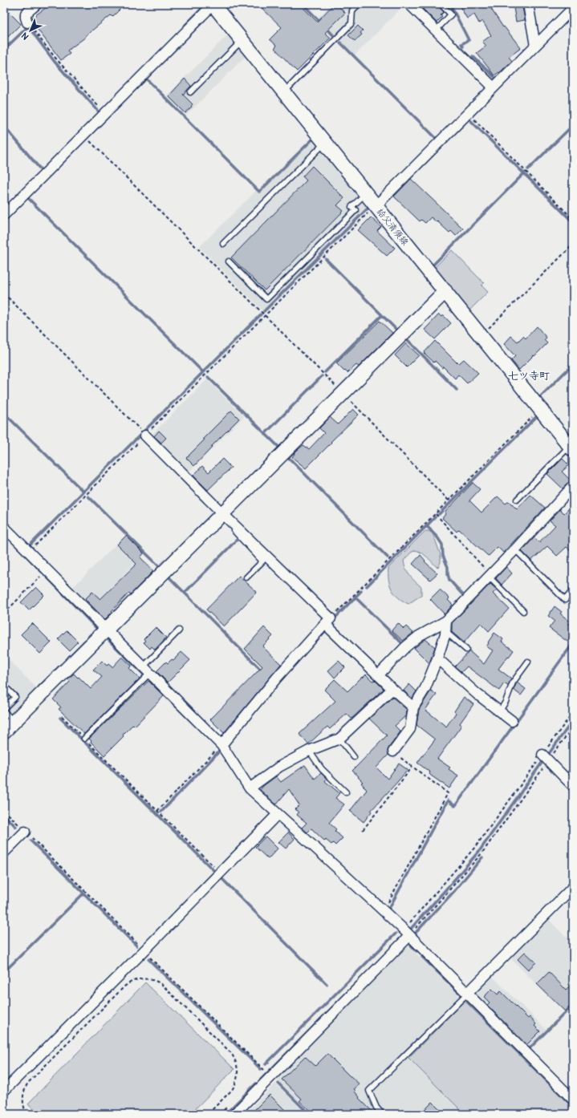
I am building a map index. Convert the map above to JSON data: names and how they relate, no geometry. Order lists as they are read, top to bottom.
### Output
{
  "streets": {
    "street": ["給父清須線"]
  },
  "districts": ["七ツ寺町"],
  "north": "bottom left"
}
